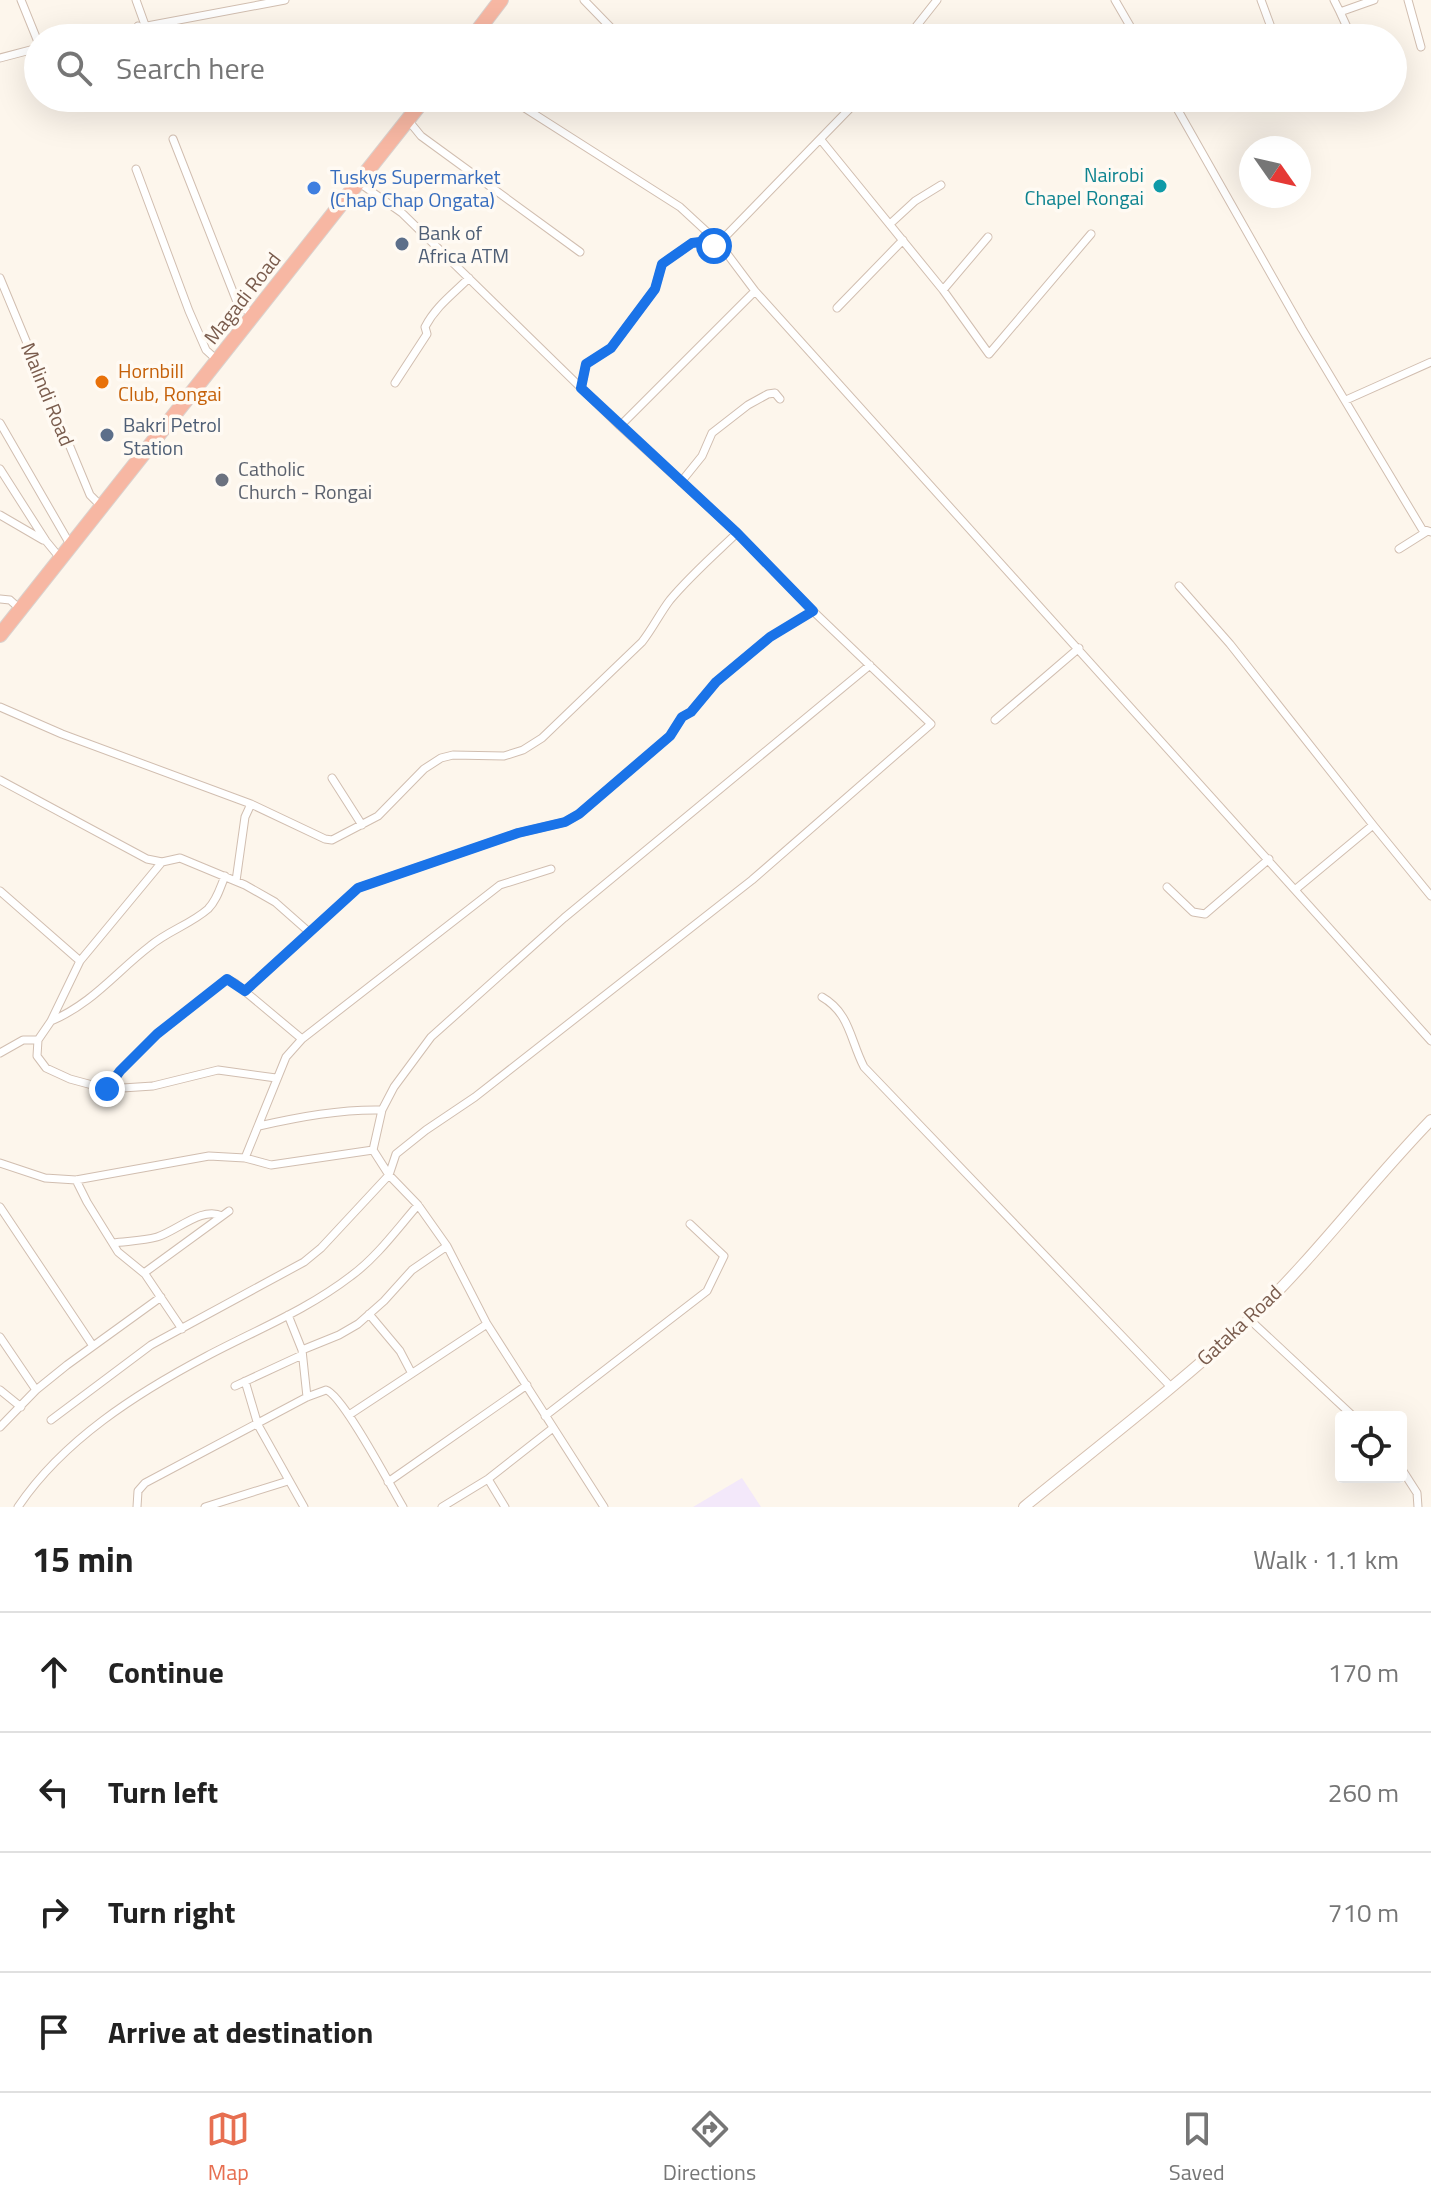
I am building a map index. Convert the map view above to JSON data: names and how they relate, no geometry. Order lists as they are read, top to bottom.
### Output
{
  "streets": {
    "highway": ["Magadi Road"],
    "street": ["Malindi Road", "Gataka Road"]
  },
  "crossings": [
    ["Magadi Road", "Malindi Road"]
  ],
  "places": [
    "Nairobi Chapel Rongai",
    "Tuskys Supermarket (Chap Chap Ongata)",
    "Bank of Africa ATM",
    "Hornbill Club, Rongai",
    "Bakri Petrol Station",
    "Catholic Church - Rongai"
  ],
  "north": "bottom right",
  "page": {
    "search": "Search here",
    "heading": ["15 min", "Walk · 1.1 km"],
    "list": [
      ["Continue", "170 m"],
      ["Turn left", "260 m"],
      ["Turn right", "710 m"],
      "Arrive at destination"
    ],
    "nav": ["Map", "Directions", "Saved"]
  }
}
